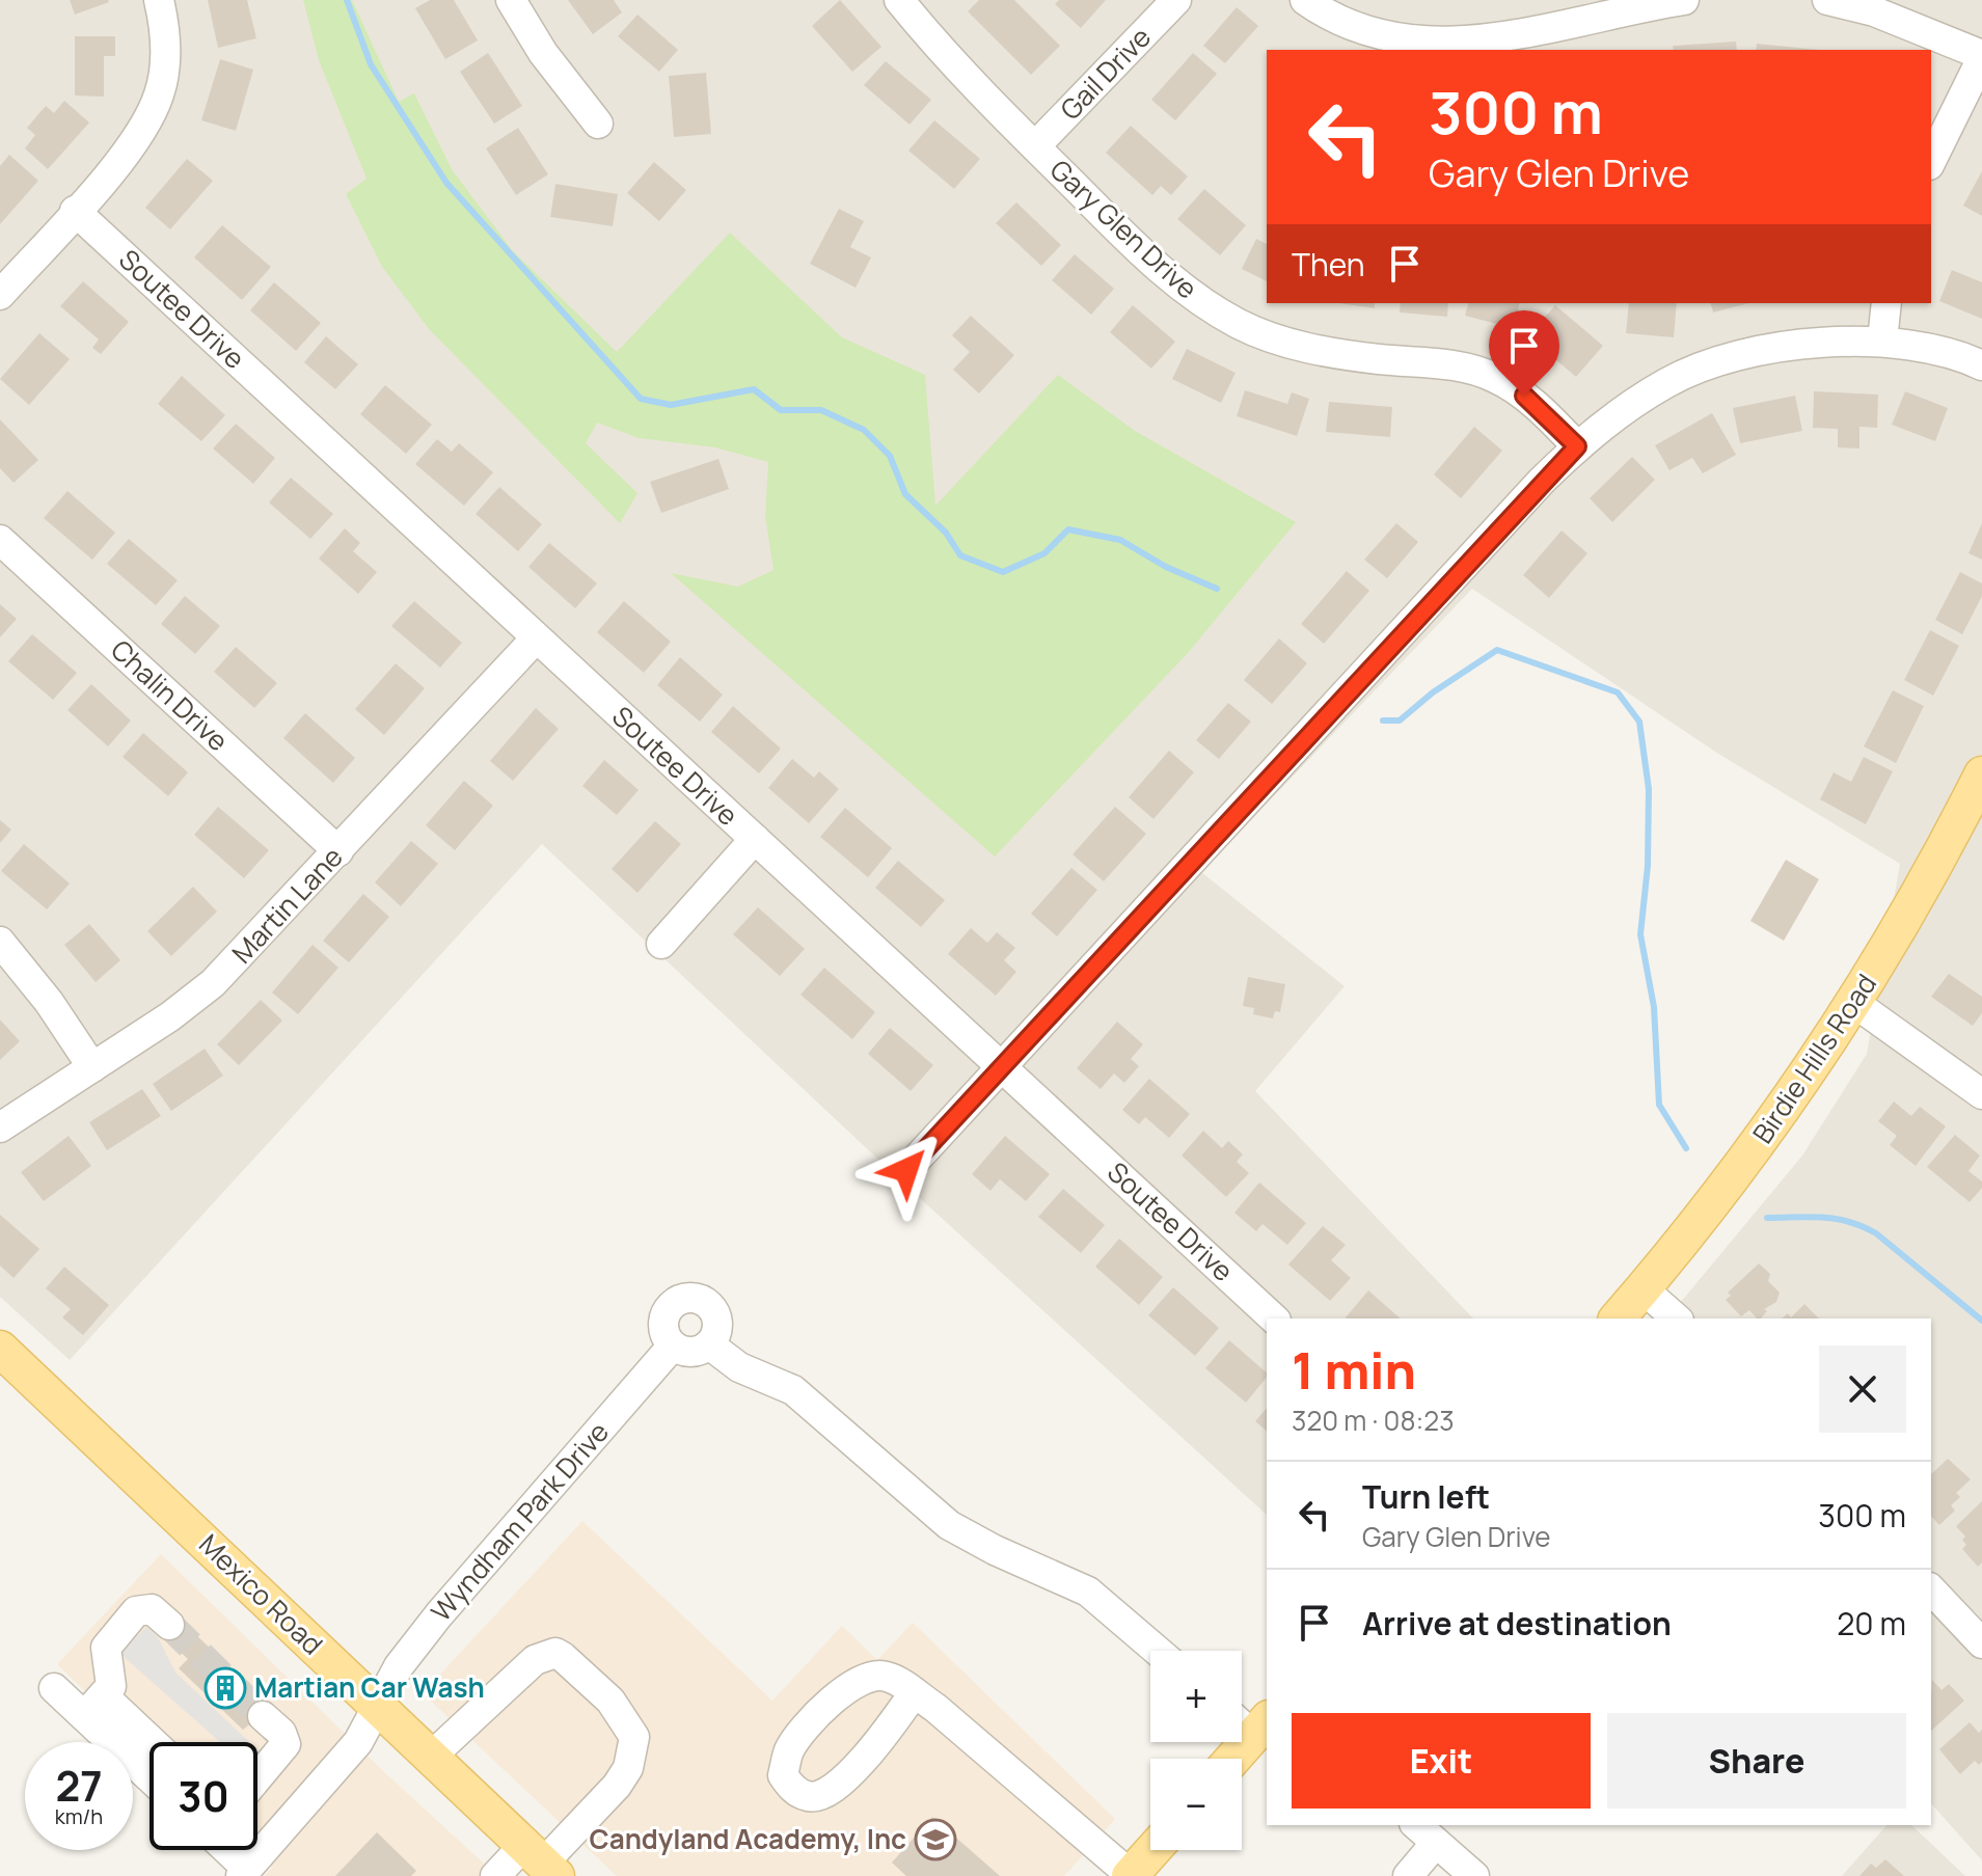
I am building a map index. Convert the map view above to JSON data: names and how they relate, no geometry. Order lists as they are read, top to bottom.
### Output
{
  "streets": {
    "main road": ["Birdie Hills Road", "Mexico Road"],
    "street": [
      "Gail Drive",
      "Gary Glen Drive",
      "Soutee Drive",
      "Chalin Drive",
      "Martin Lane",
      "Wyndham Park Drive"
    ]
  },
  "crossings": [
    ["Gail Drive", "Gary Glen Drive"],
    ["Soutee Drive", "Martin Lane"],
    ["Chalin Drive", "Martin Lane"],
    ["Wyndham Park Drive", "Mexico Road"]
  ],
  "places": {
    "building": ["Martian Car Wash"],
    "school or university": ["Candyland Academy, Inc"]
  },
  "page": {
    "turn": ["300 m", "Gary Glen Drive"],
    "then": "Then",
    "heading": ["1 min", "320 m · 08:23"],
    "list": [
      {
        "name": "Turn left",
        "note": "Gary Glen Drive",
        "value": "300 m"
      },
      {
        "name": "Arrive at destination",
        "value": "20 m"
      }
    ],
    "map_buttons": ["+", "−"],
    "buttons": ["Exit", "Share"],
    "speed": "27 km/h",
    "limit": "30"
  }
}
